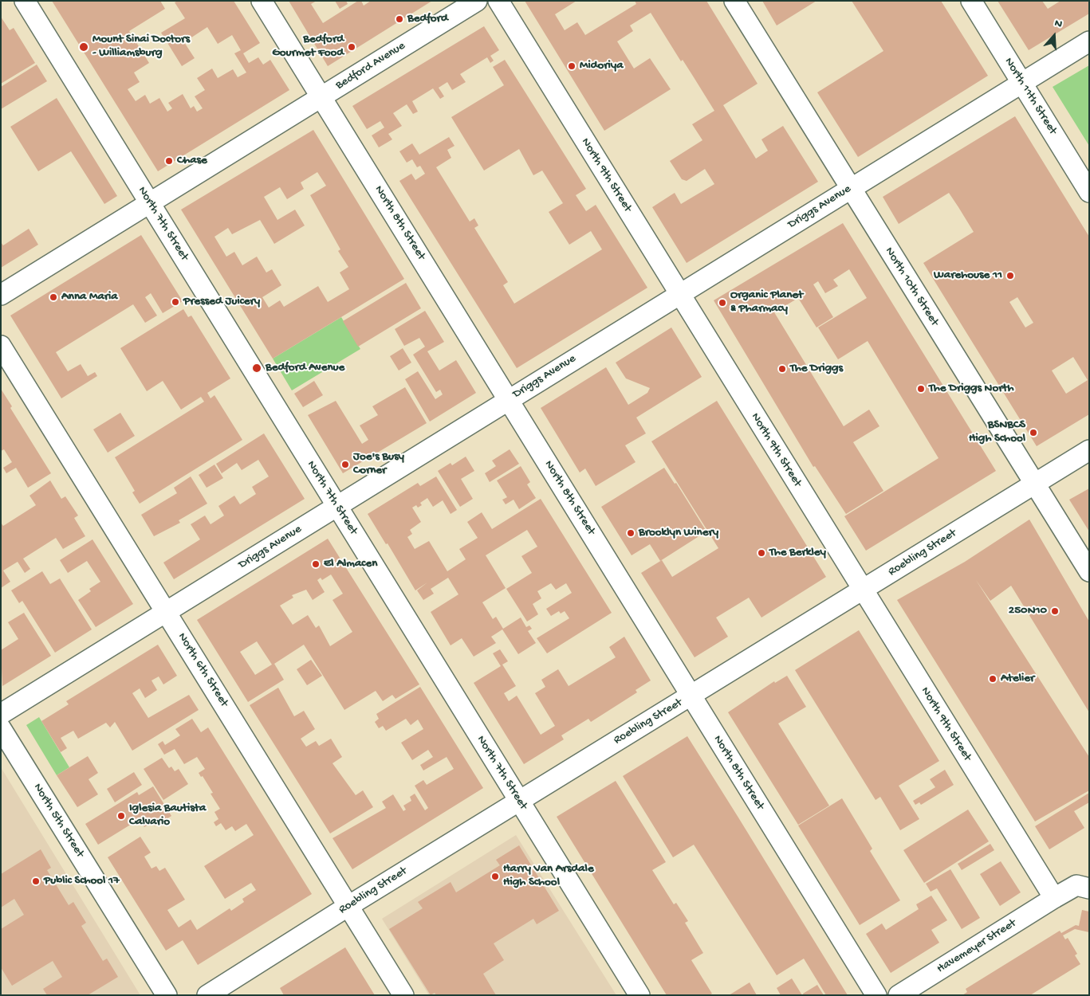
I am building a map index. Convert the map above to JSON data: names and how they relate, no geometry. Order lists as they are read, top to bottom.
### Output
{
  "streets": {
    "street": [
      "Bedford Avenue",
      "North 11th Street",
      "North 9th Street",
      "Driggs Avenue",
      "North 8th Street",
      "North 7th Street",
      "North 10th Street",
      "Roebling Street",
      "North 6th Street",
      "North 5th Street",
      "Havemeyer Street"
    ]
  },
  "crossings": [
    ["Bedford Avenue", "North 8th Street"],
    ["Bedford Avenue", "North 7th Street"],
    ["North 11th Street", "Driggs Avenue"],
    ["North 9th Street", "Driggs Avenue"],
    ["North 9th Street", "Roebling Street"],
    ["North 9th Street", "Havemeyer Street"],
    ["Driggs Avenue", "North 8th Street"],
    ["Driggs Avenue", "North 7th Street"],
    ["Driggs Avenue", "North 10th Street"],
    ["Driggs Avenue", "North 6th Street"],
    ["North 8th Street", "Roebling Street"],
    ["North 7th Street", "Roebling Street"],
    ["North 10th Street", "Roebling Street"],
    ["Roebling Street", "North 6th Street"]
  ],
  "places": [
    "Bedford",
    "Mount Sinai Doctors - Williamsburg",
    "Bedford Gourmet Food",
    "Midoriya",
    "Chase",
    "Warehouse 11",
    "Anna Maria",
    "Pressed Juicery",
    "Organic Planet & Pharmacy",
    "Bedford Avenue",
    "The Driggs",
    "The Driggs North",
    "BSNBCS High School",
    "Joe's Busy Corner",
    "Brooklyn Winery",
    "The Berkley",
    "El Almacen",
    "250N10",
    "Atelier",
    "Iglesia Bautista Calvario",
    "Harry Van Arsdale High School",
    "Public School 17"
  ],
  "north": "top"
}
